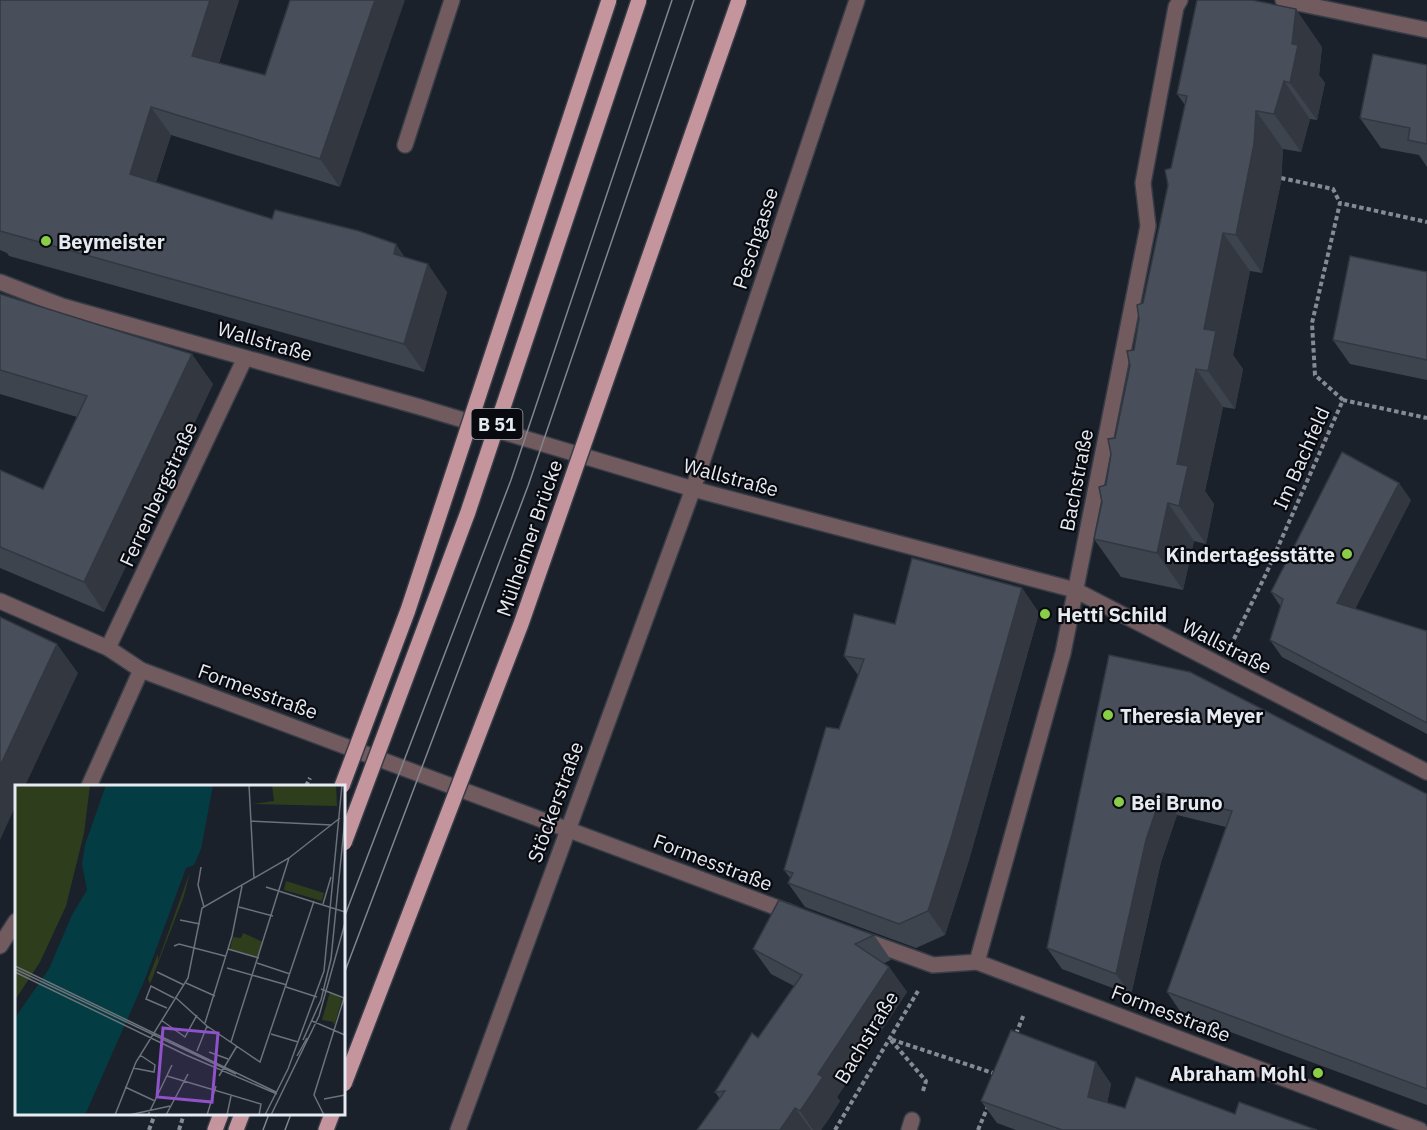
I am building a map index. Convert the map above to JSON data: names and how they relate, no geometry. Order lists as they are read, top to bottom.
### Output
{
  "streets": {
    "main road": ["B 51", "Mülheimer Brücke"],
    "street": [
      "Peschgasse",
      "Wallstraße",
      "Bachstraße",
      "Ferrenbergstraße",
      "Formesstraße",
      "Stöckerstraße"
    ],
    "path": ["Im Bachfeld"]
  },
  "crossings": [
    ["Peschgasse", "Wallstraße"],
    ["Peschgasse", "Stöckerstraße"],
    ["Wallstraße", "Im Bachfeld"],
    ["Wallstraße", "Bachstraße"],
    ["Wallstraße", "Ferrenbergstraße"],
    ["Wallstraße", "Stöckerstraße"],
    ["Bachstraße", "Formesstraße"],
    ["Ferrenbergstraße", "Formesstraße"],
    ["Formesstraße", "Stöckerstraße"]
  ],
  "places": [
    "Beymeister",
    "Kindertagesstätte",
    "Hetti Schild",
    "Theresia Meyer",
    "Bei Bruno",
    "Abraham Mohl"
  ]
}
